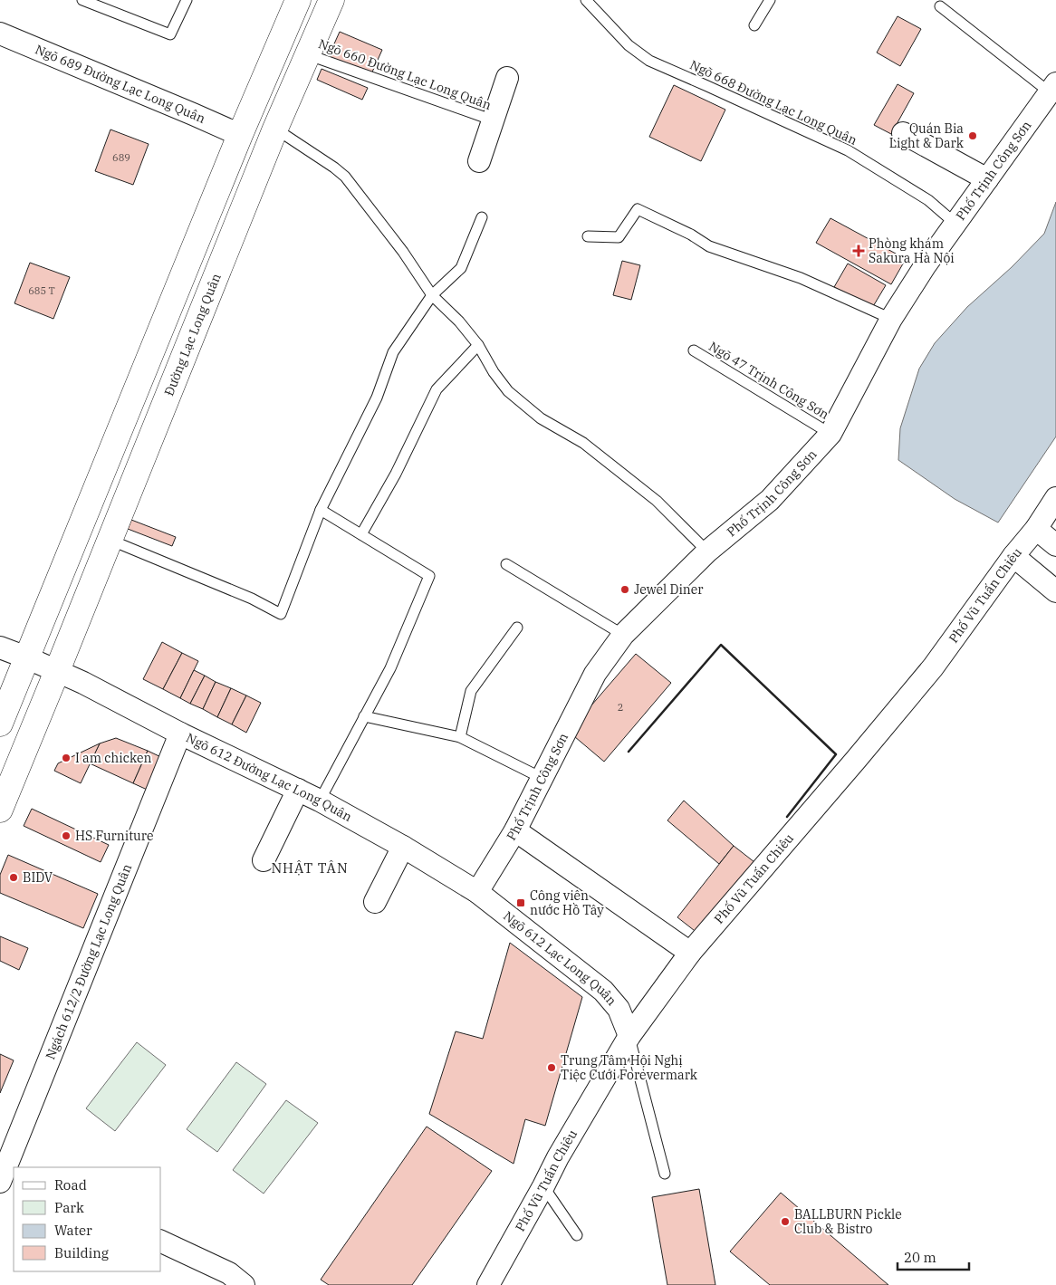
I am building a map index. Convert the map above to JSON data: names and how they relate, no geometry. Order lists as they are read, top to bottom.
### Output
{
  "streets": {
    "main road": ["Đường Lạc Long Quân"],
    "street": [
      "Ngõ 689 Đường Lạc Long Quân",
      "Phố Trịnh Công Sơn",
      "Phố Vũ Tuấn Chiêu",
      "Ngõ 612 Đường Lạc Long Quân",
      "Ngõ 612 Lạc Long Quân",
      "Ngách 612/2 Đường Lạc Long Quân"
    ],
    "lane": ["Ngõ 660 Đường Lạc Long Quân", "Ngõ 668 Đường Lạc Long Quân", "Ngõ 47 Trịnh Công Sơn"]
  },
  "crossings": [
    ["Ngõ 660 Đường Lạc Long Quân", "Đường Lạc Long Quân"],
    ["Ngõ 668 Đường Lạc Long Quân", "Phố Trịnh Công Sơn"],
    ["Phố Trịnh Công Sơn", "Ngõ 47 Trịnh Công Sơn"],
    ["Phố Trịnh Công Sơn", "Ngõ 612 Đường Lạc Long Quân"],
    ["Phố Trịnh Công Sơn", "Ngõ 612 Lạc Long Quân"],
    ["Đường Lạc Long Quân", "Ngõ 612 Đường Lạc Long Quân"],
    ["Phố Vũ Tuấn Chiêu", "Ngõ 612 Lạc Long Quân"],
    ["Ngõ 612 Đường Lạc Long Quân", "Ngõ 612 Lạc Long Quân"],
    ["Ngõ 612 Đường Lạc Long Quân", "Ngách 612/2 Đường Lạc Long Quân"]
  ],
  "districts": ["NHẬT TÂN"],
  "places": {
    "other": [
      "Quán Bia Light & Dark",
      "Jewel Diner",
      "I am chicken",
      "HS Furniture",
      "BIDV",
      "Trung Tâm Hội Nghị Tiệc Cưới Forevermark",
      "BALLBURN Pickle Club & Bistro"
    ],
    "health": ["Phòng khám Sakura Hà Nội"],
    "transit": ["Công viên nước Hồ Tây"]
  },
  "house_numbers": ["689", "685 T", "2"],
  "legend": [
    "Road",
    "Park",
    "Water",
    "Building"
  ],
  "scale_bar": "20 m"
}
